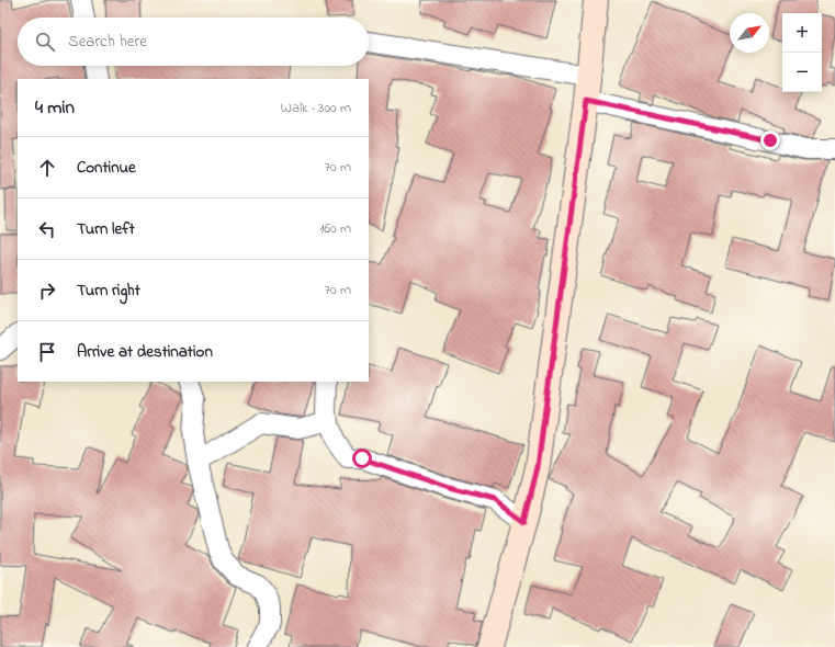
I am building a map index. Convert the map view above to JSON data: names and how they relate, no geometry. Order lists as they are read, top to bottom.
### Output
{
  "north": "top right",
  "page": {
    "map_buttons": ["+", "−"],
    "search": "Search here",
    "heading": ["4 min", "Walk · 300 m"],
    "list": [
      ["Continue", "70 m"],
      ["Turn left", "160 m"],
      ["Turn right", "70 m"],
      "Arrive at destination"
    ]
  }
}
